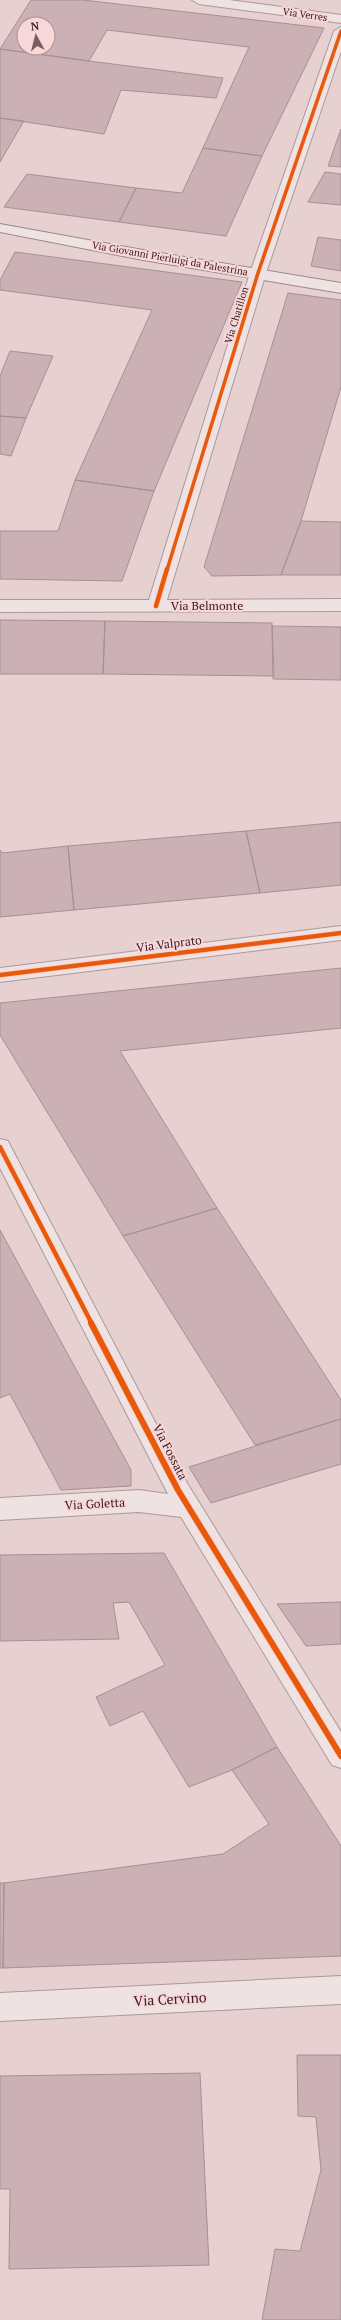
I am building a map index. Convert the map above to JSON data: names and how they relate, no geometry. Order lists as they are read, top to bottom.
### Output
{
  "streets": {
    "street": [
      "Via Verres",
      "Via Giovanni Pierluigi da Palestrina",
      "Via Chatillon",
      "Via Belmonte",
      "Via Valprato",
      "Via Fossata",
      "Via Goletta",
      "Via Cervino"
    ]
  },
  "crossings": [
    ["Via Giovanni Pierluigi da Palestrina", "Via Chatillon"],
    ["Via Chatillon", "Via Belmonte"],
    ["Via Fossata", "Via Goletta"]
  ],
  "north": "top"
}
